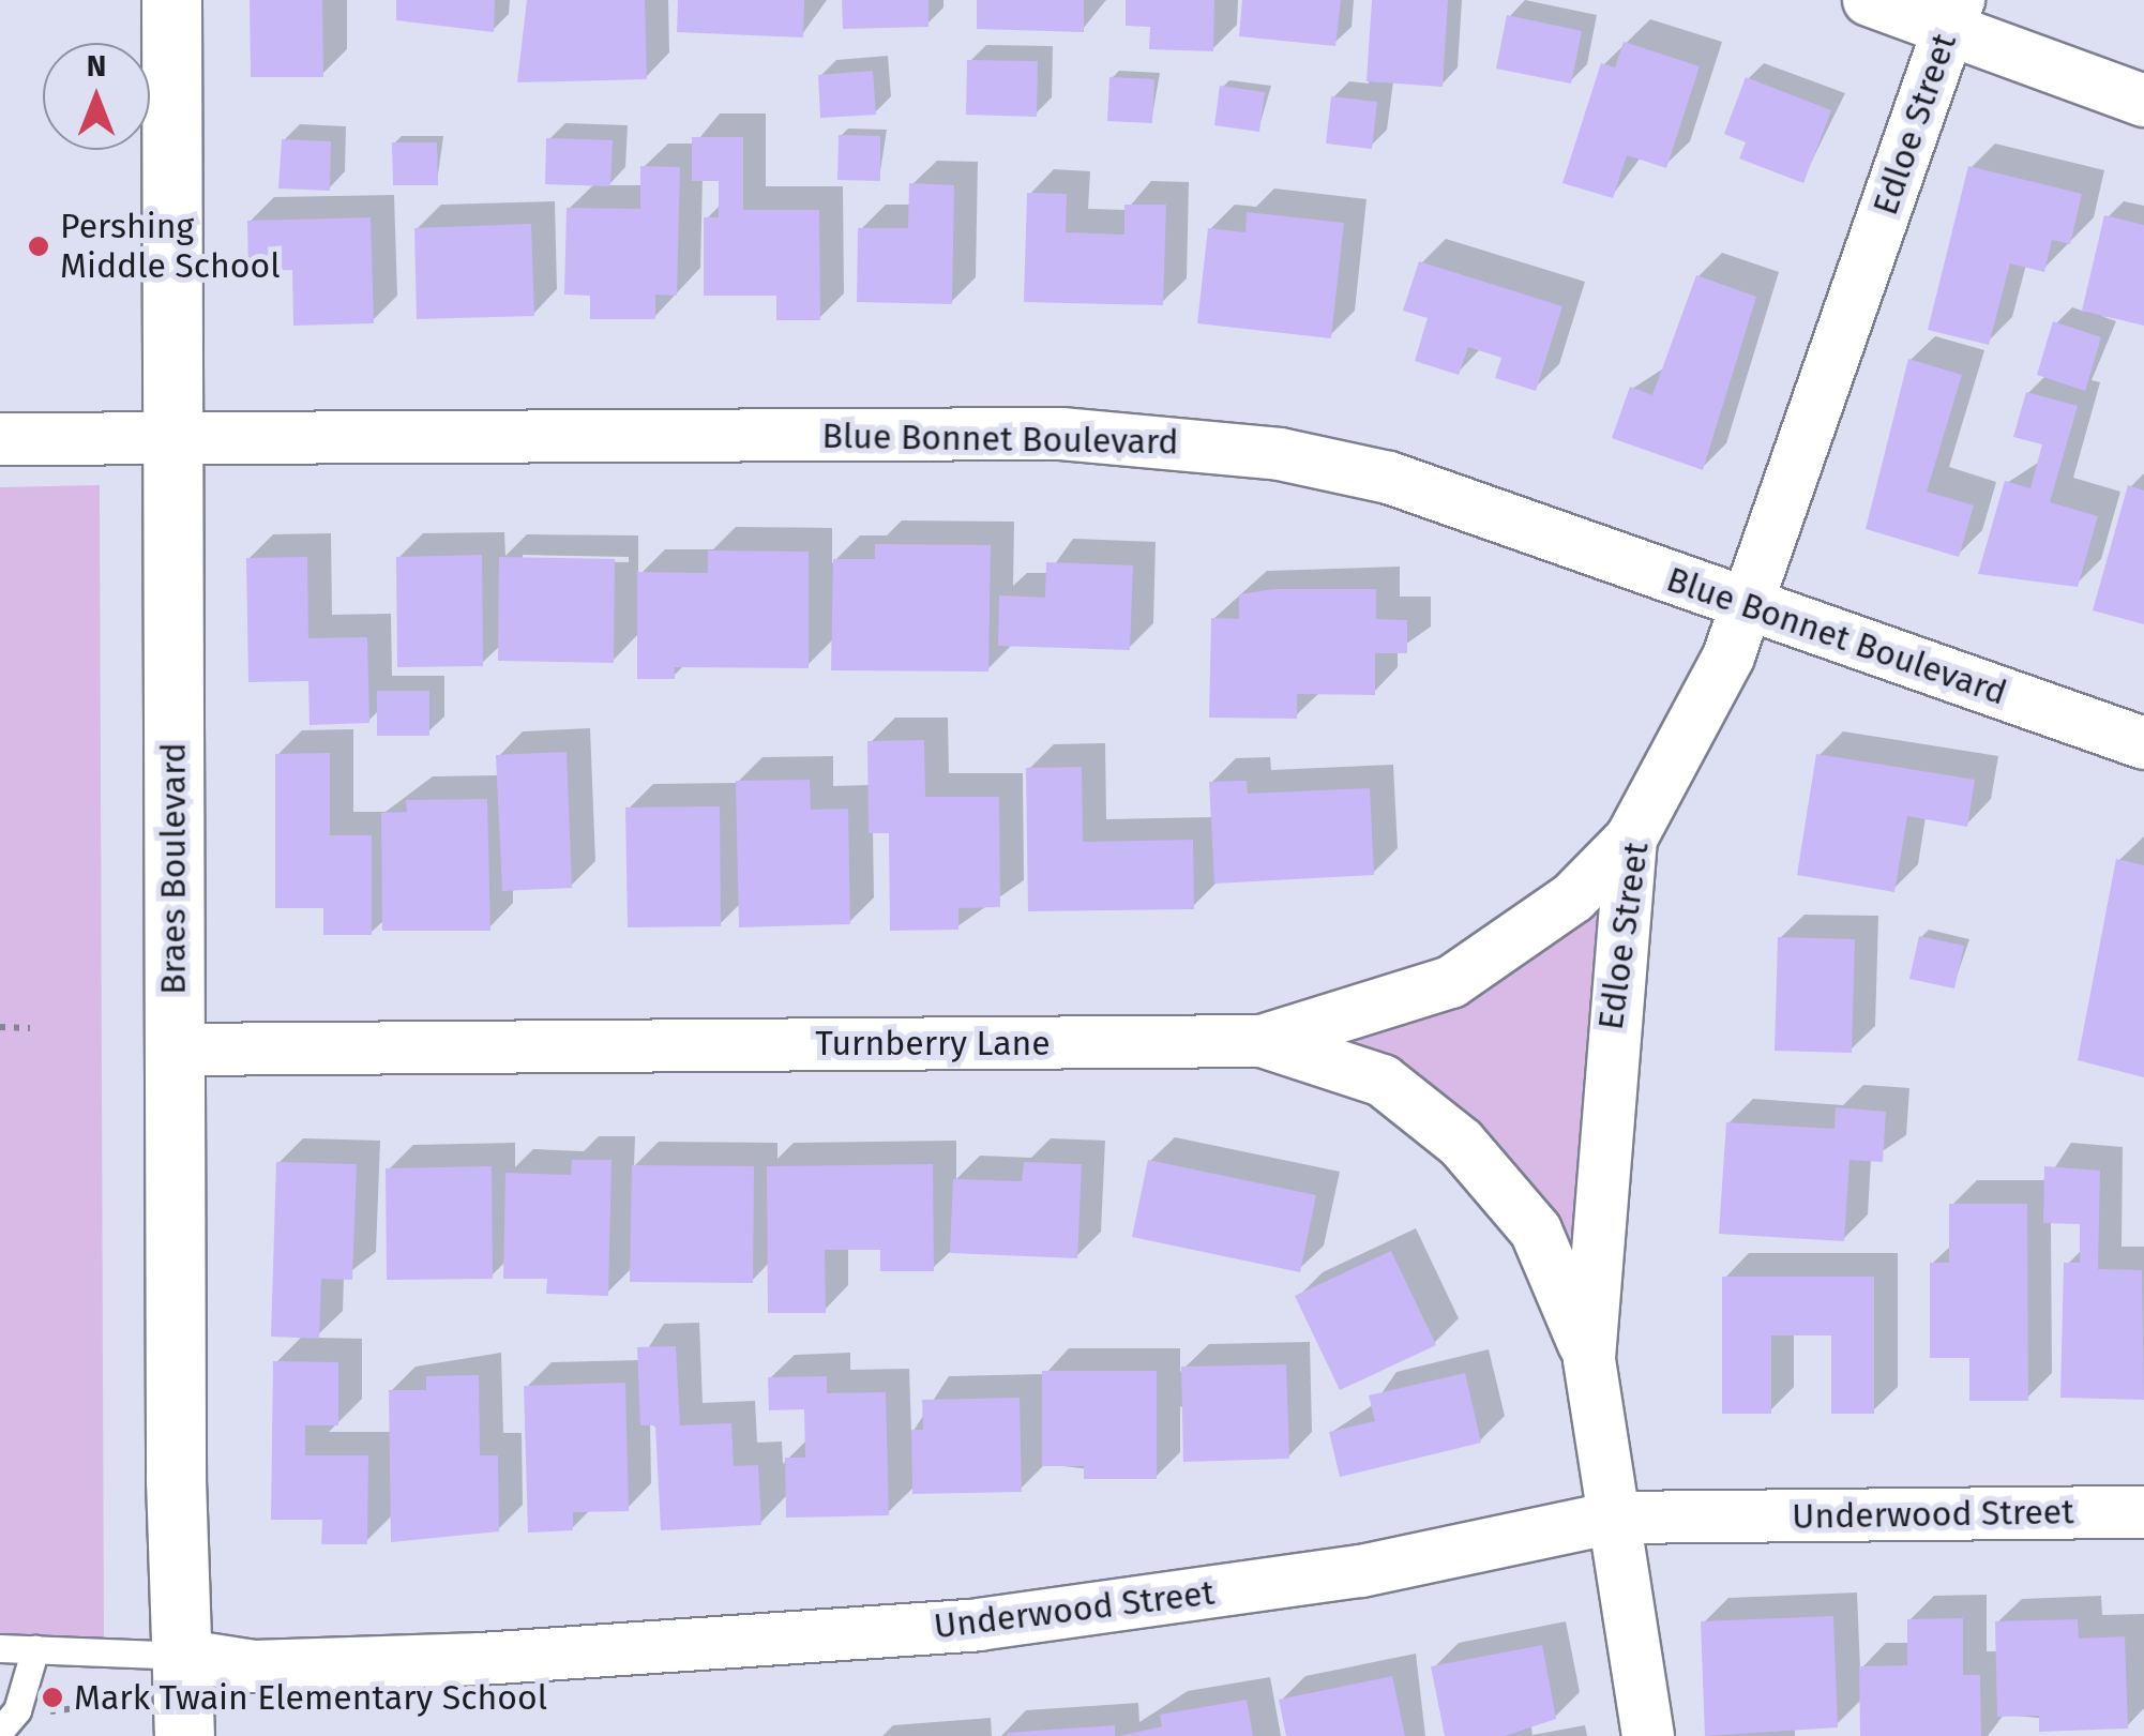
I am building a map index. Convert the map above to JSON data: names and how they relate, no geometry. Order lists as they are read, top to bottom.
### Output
{
  "streets": {
    "street": [
      "Edloe Street",
      "Blue Bonnet Boulevard",
      "Braes Boulevard",
      "Turnberry Lane",
      "Underwood Street"
    ]
  },
  "crossings": [
    ["Edloe Street", "Blue Bonnet Boulevard"],
    ["Edloe Street", "Turnberry Lane"],
    ["Edloe Street", "Underwood Street"],
    ["Blue Bonnet Boulevard", "Braes Boulevard"],
    ["Braes Boulevard", "Turnberry Lane"],
    ["Braes Boulevard", "Underwood Street"]
  ],
  "places": ["Pershing Middle School", "Mark Twain Elementary School"],
  "north": "top"
}
